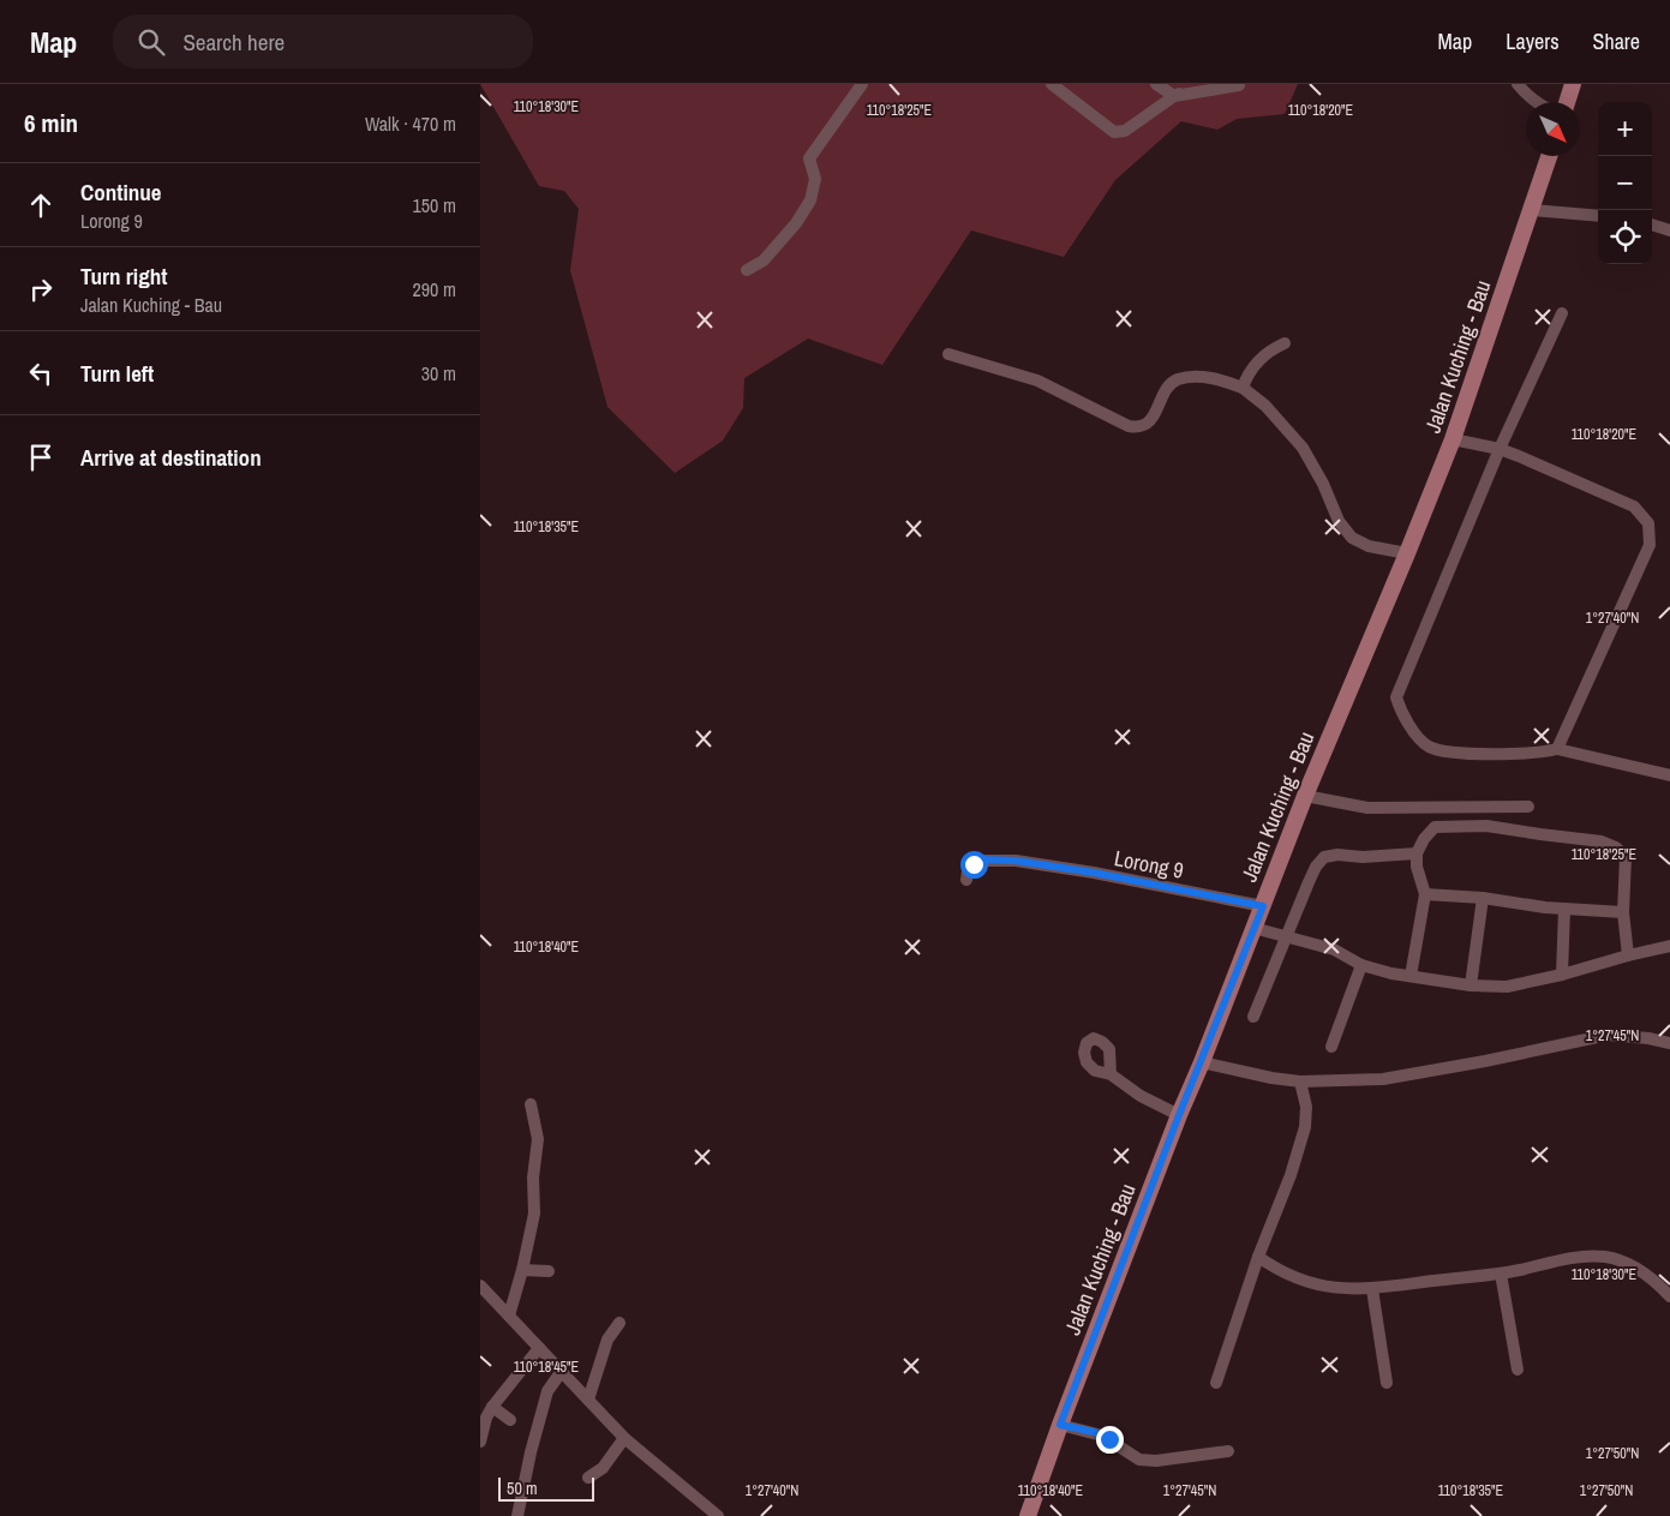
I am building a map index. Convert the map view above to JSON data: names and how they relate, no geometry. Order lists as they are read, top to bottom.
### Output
{
  "streets": {
    "main road": ["Jalan Kuching - Bau"],
    "street": ["Lorong 9"]
  },
  "crossings": [
    ["Jalan Kuching - Bau", "Lorong 9"]
  ],
  "scale_bar": "50 m",
  "north": "bottom right",
  "page": {
    "header": "Map",
    "search": "Search here",
    "nav": ["Map", "Layers", "Share"],
    "heading": ["6 min", "Walk · 470 m"],
    "map_buttons": ["+", "−"],
    "list": [
      ["Continue", "Lorong 9", "150 m"],
      ["Turn right", "Jalan Kuching - Bau", "290 m"],
      ["Turn left", "30 m"],
      "Arrive at destination"
    ],
    "scale": "50 m"
  },
  "coordinates": [
    "110°18'30\"E",
    "110°18'25\"E",
    "110°18'20\"E",
    "110°18'35\"E",
    "1°27'40\"N",
    "110°18'40\"E",
    "1°27'45\"N",
    "110°18'45\"E",
    "1°27'50\"N"
  ]
}
